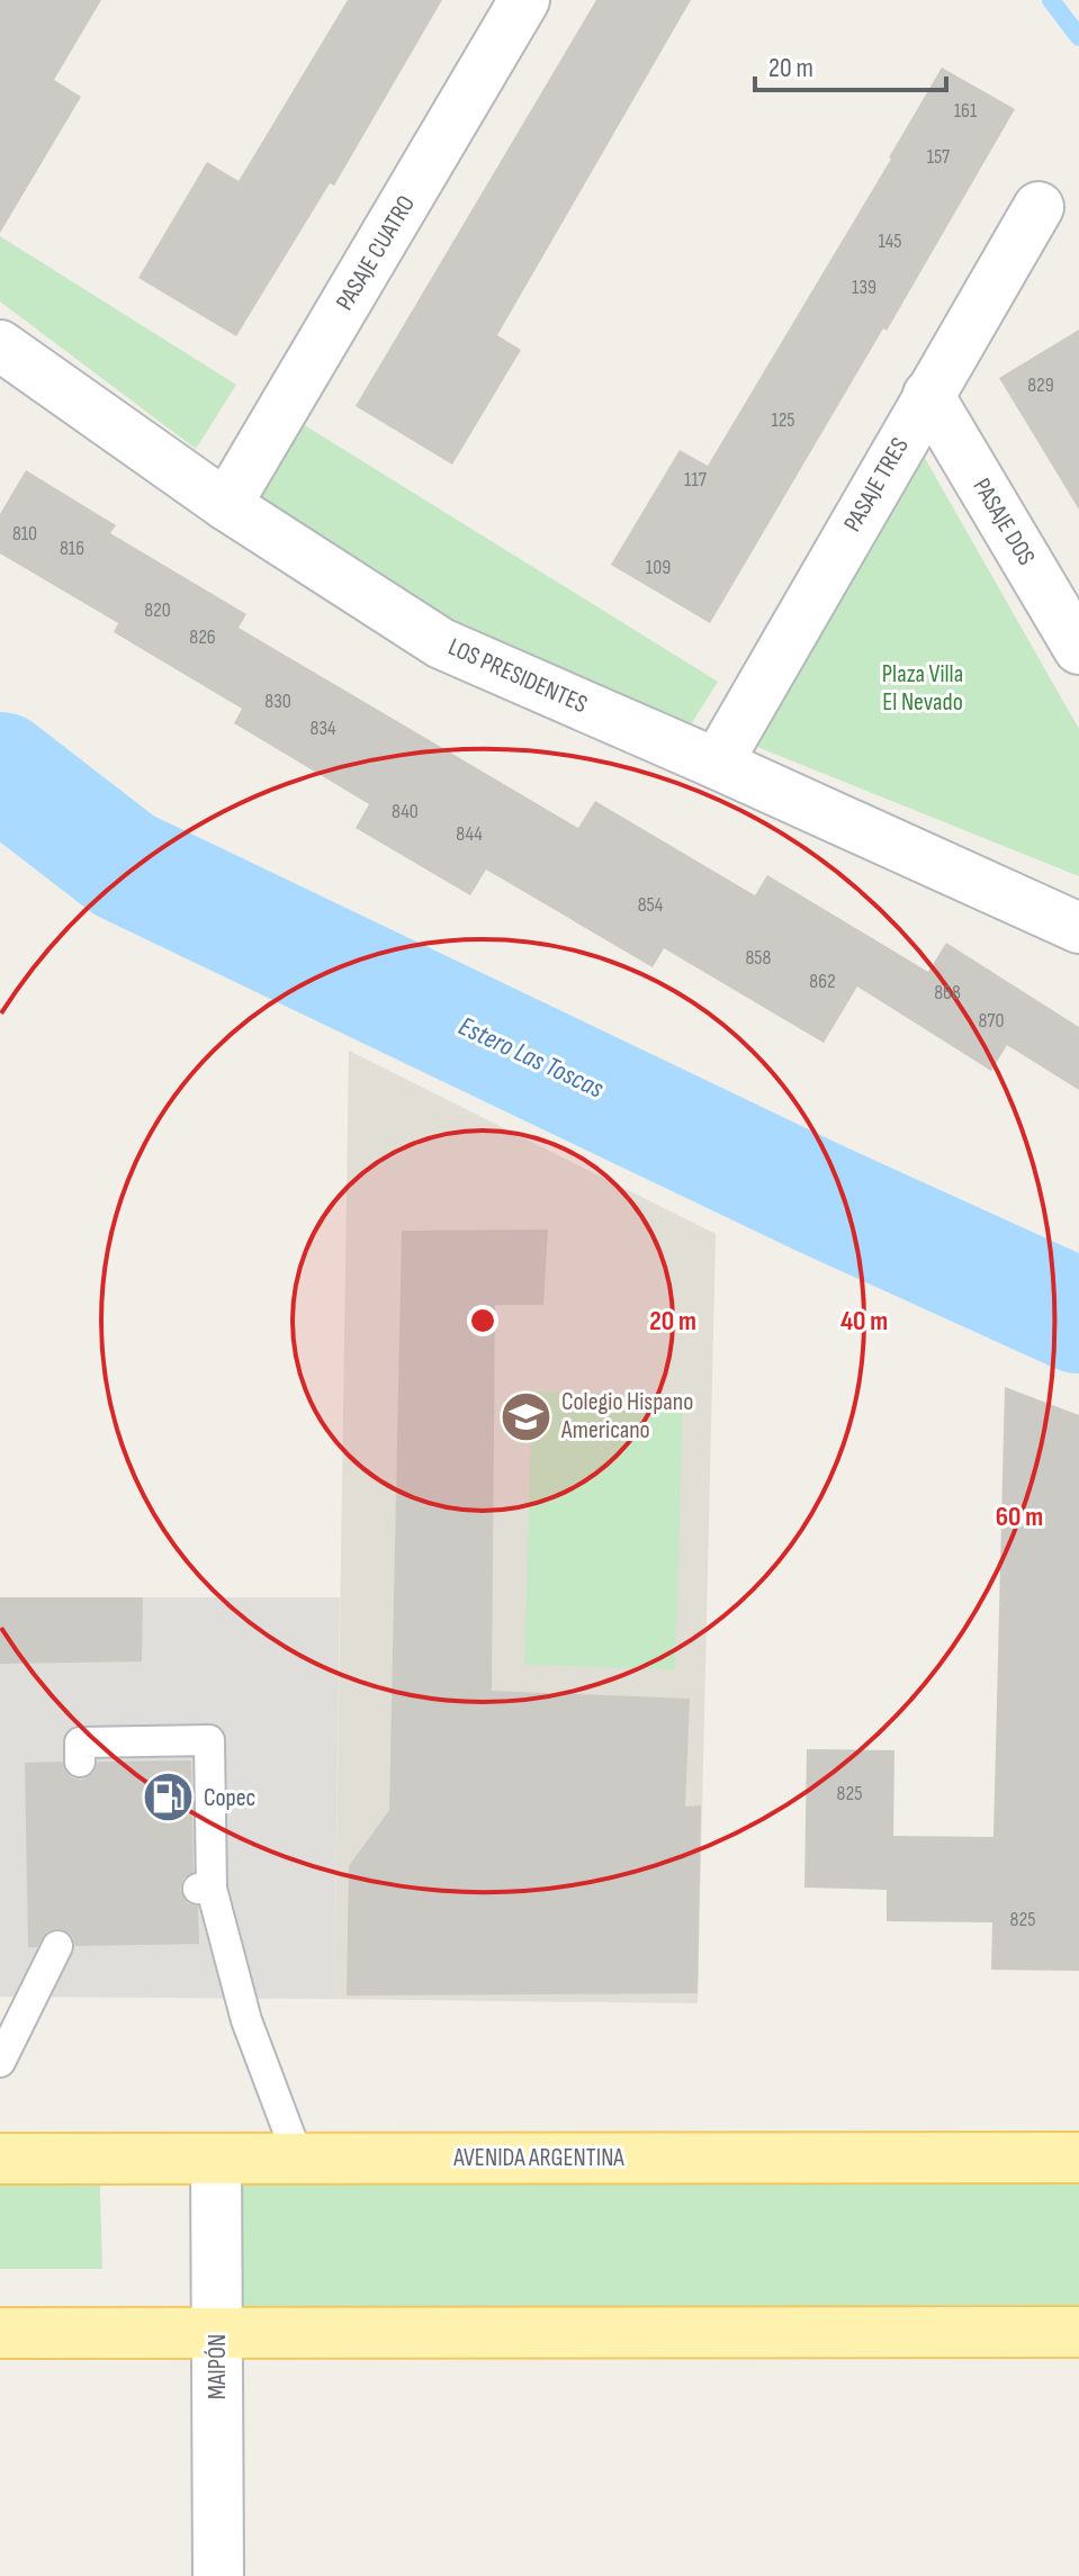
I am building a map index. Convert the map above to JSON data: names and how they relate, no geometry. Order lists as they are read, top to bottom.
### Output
{
  "streets": {
    "main road": ["AVENIDA ARGENTINA"],
    "street": [
      "PASAJE CUATRO",
      "PASAJE TRES",
      "PASAJE DOS",
      "LOS PRESIDENTES",
      "MAIPÓN"
    ]
  },
  "crossings": [
    ["PASAJE CUATRO", "LOS PRESIDENTES"],
    ["PASAJE TRES", "PASAJE DOS"],
    ["PASAJE TRES", "LOS PRESIDENTES"],
    ["AVENIDA ARGENTINA", "MAIPÓN"]
  ],
  "water": ["Estero Las Toscas"],
  "parks": ["Plaza Villa El Nevado"],
  "places": {
    "school or university": ["Colegio Hispano Americano"],
    "fuel station": ["Copec"]
  },
  "house_numbers": [
    "161",
    "157",
    "145",
    "139",
    "829",
    "125",
    "117",
    "810",
    "816",
    "109",
    "820",
    "826",
    "830",
    "834",
    "840",
    "844",
    "854",
    "858",
    "862",
    "868",
    "870",
    "825",
    "825"
  ],
  "scale_bar": "20 m",
  "rings": ["20 m", "40 m", "60 m"]
}
